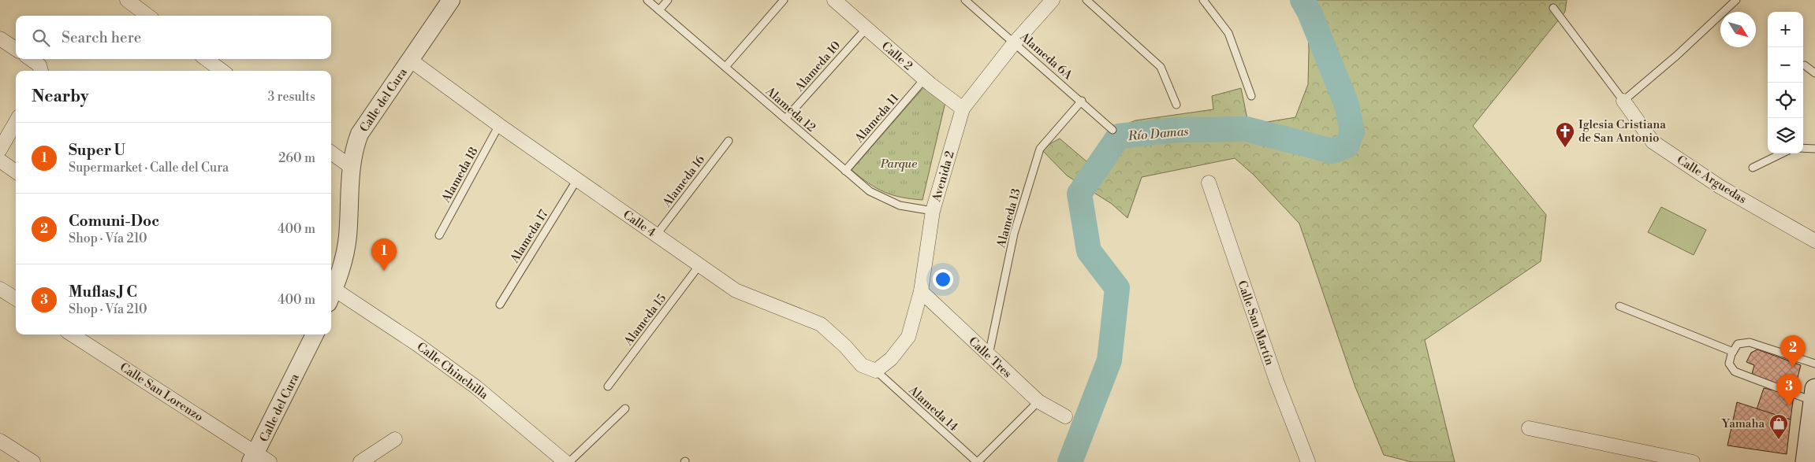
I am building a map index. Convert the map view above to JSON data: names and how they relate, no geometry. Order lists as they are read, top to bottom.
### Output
{
  "streets": {
    "street": [
      "Calle 2",
      "Calle del Cura",
      "Avenida 2",
      "Calle Arguedas",
      "Calle 4",
      "Calle San Martín",
      "Calle Tres",
      "Calle Chinchilla",
      "Calle San Lorenzo"
    ],
    "lane": [
      "Alameda 6A",
      "Alameda 10",
      "Alameda 12",
      "Alameda 11",
      "Alameda 18",
      "Alameda 16",
      "Alameda 13",
      "Alameda 17",
      "Alameda 15",
      "Alameda 14"
    ]
  },
  "crossings": [
    ["Calle 2", "Alameda 10"],
    ["Calle 2", "Alameda 11"],
    ["Calle 2", "Avenida 2"],
    ["Alameda 6A", "Avenida 2"],
    ["Alameda 6A", "Alameda 13"],
    ["Alameda 10", "Alameda 12"],
    ["Calle del Cura", "Calle 4"],
    ["Calle del Cura", "Calle Chinchilla"],
    ["Calle del Cura", "Calle San Lorenzo"],
    ["Alameda 12", "Alameda 11"],
    ["Alameda 12", "Avenida 2"],
    ["Alameda 18", "Calle 4"],
    ["Avenida 2", "Calle 4"],
    ["Avenida 2", "Calle Tres"],
    ["Avenida 2", "Alameda 14"],
    ["Alameda 16", "Calle 4"],
    ["Alameda 13", "Calle Tres"],
    ["Calle 4", "Alameda 17"],
    ["Calle 4", "Alameda 15"],
    ["Calle 4", "Alameda 14"],
    ["Calle Tres", "Alameda 14"]
  ],
  "water": ["Río Damas"],
  "parks": ["Parque"],
  "places": {
    "church": ["Iglesia Cristiana de San Antonio"],
    "shop": ["Yamaha"]
  },
  "north": "bottom right",
  "page": {
    "map_buttons": ["+", "−"],
    "search": "Search here",
    "heading": ["Nearby", "3 results"],
    "list": [
      {
        "mark": "1",
        "name": "Super U",
        "note": "Supermarket · Calle del Cura",
        "value": "260 m"
      },
      {
        "mark": "2",
        "name": "Comuni-Doc",
        "note": "Shop · Vía 210",
        "value": "400 m"
      },
      {
        "mark": "3",
        "name": "Muflas J C",
        "note": "Shop · Vía 210",
        "value": "400 m"
      }
    ],
    "pins": ["1", "2", "3"]
  }
}
